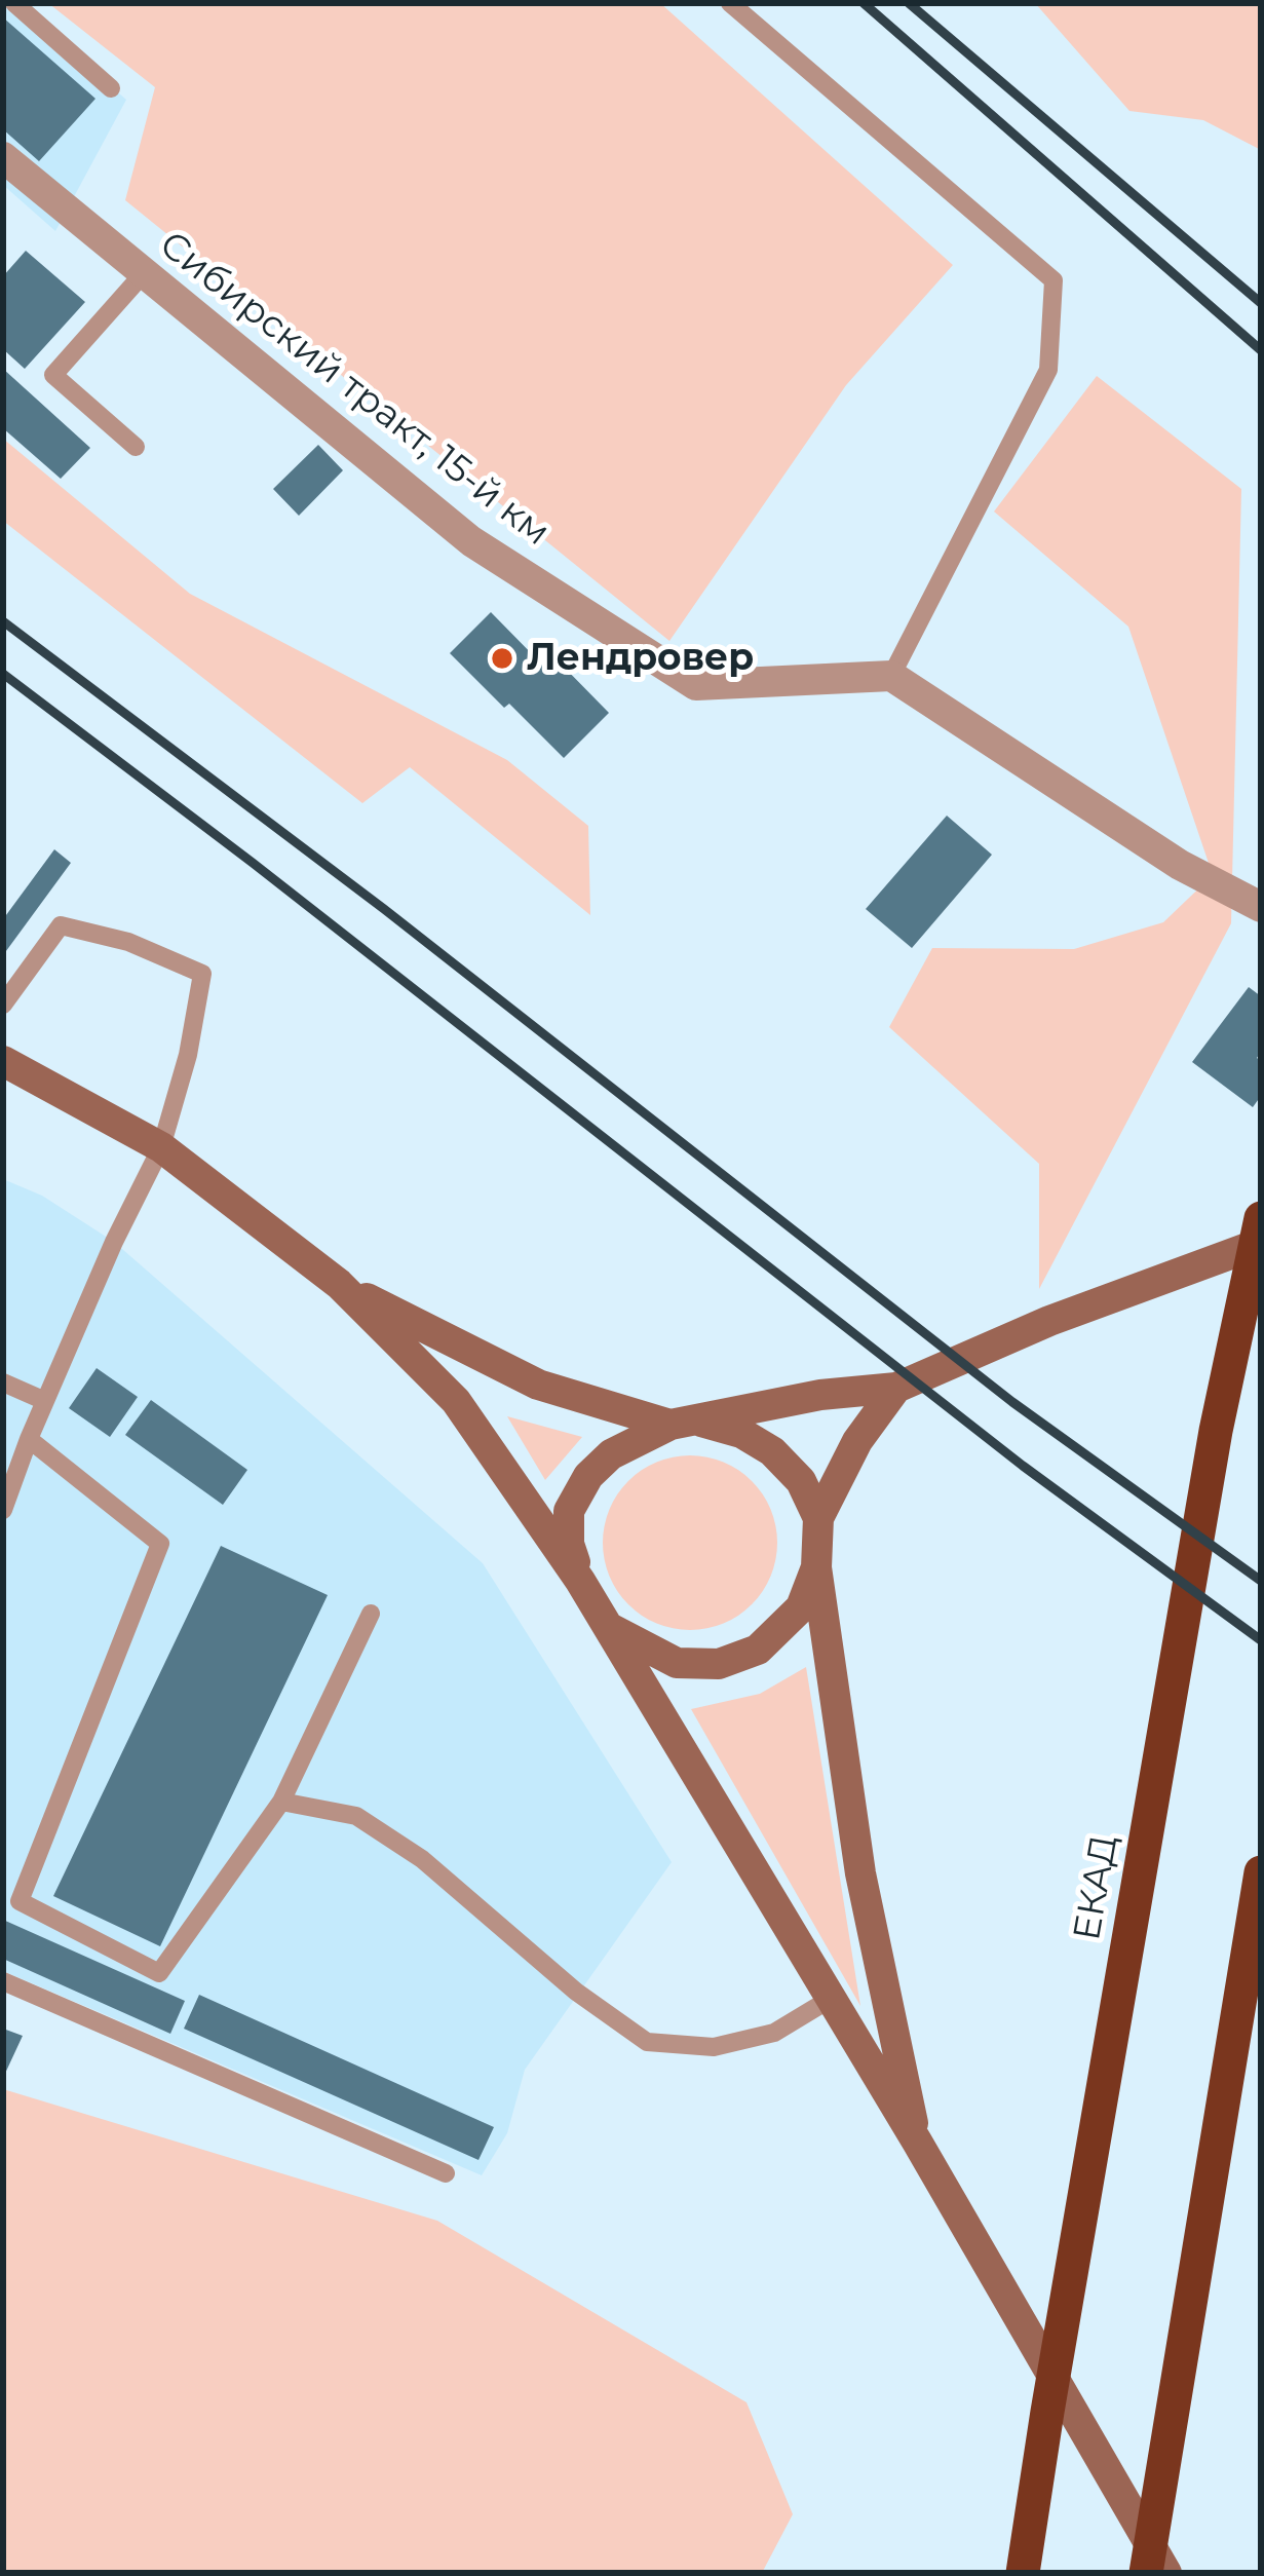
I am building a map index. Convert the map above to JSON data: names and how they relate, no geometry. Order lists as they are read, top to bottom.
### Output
{
  "streets": {
    "highway": ["ЕКАД"],
    "street": ["Сибирский тракт, 15-й км"]
  },
  "places": ["Лендровер"]
}
